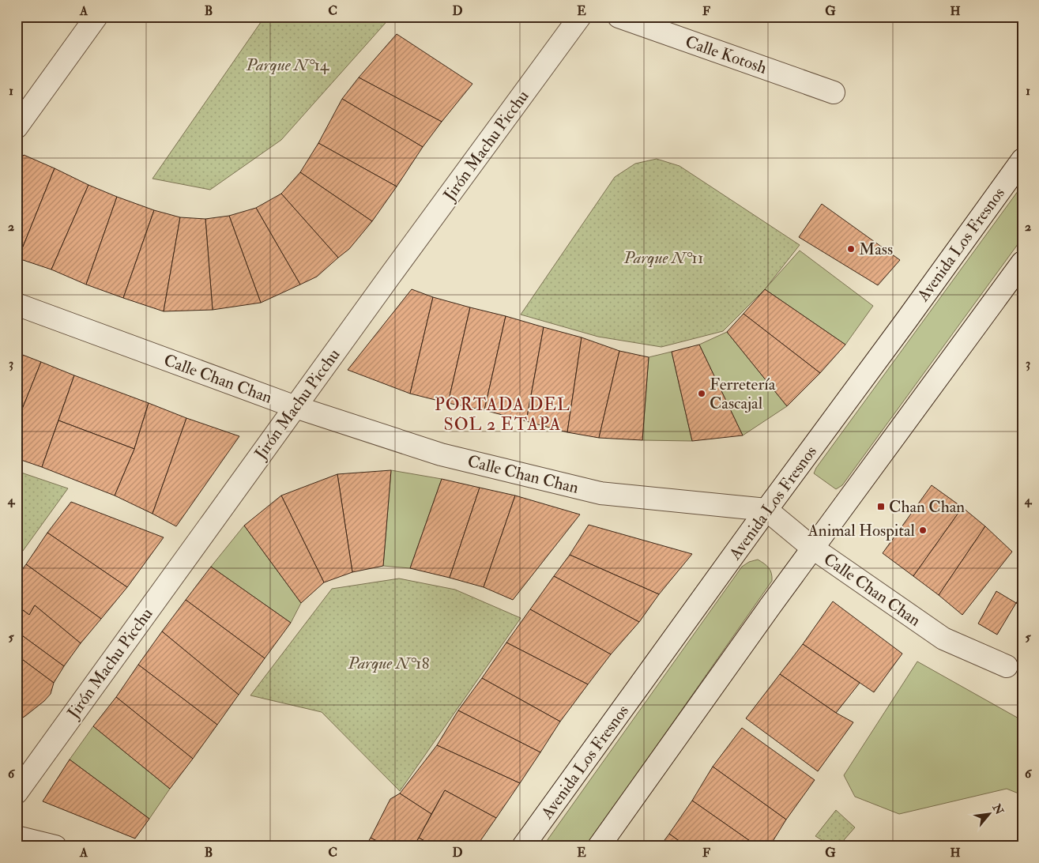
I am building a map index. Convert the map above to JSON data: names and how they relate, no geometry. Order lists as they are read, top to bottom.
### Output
{
  "streets": {
    "street": [
      "Calle Kotosh",
      "Jirón Machu Picchu",
      "Avenida Los Fresnos",
      "Calle Chan Chan"
    ]
  },
  "crossings": [
    ["Jirón Machu Picchu", "Calle Chan Chan"],
    ["Avenida Los Fresnos", "Calle Chan Chan"]
  ],
  "districts": ["PORTADA DEL SOL 2 ETAPA"],
  "parks": ["Parque N°14", "Parque N°11", "Parque N°18"],
  "places": {
    "other": ["Mass", "Ferretería Cascajal", "Animal Hospital"],
    "transit": ["Chan Chan"]
  },
  "north": "top right",
  "grid": {
    "columns": [
      "A",
      "B",
      "C",
      "D",
      "E",
      "F",
      "G",
      "H"
    ],
    "rows": [
      "1",
      "2",
      "3",
      "4",
      "5",
      "6"
    ]
  }
}
